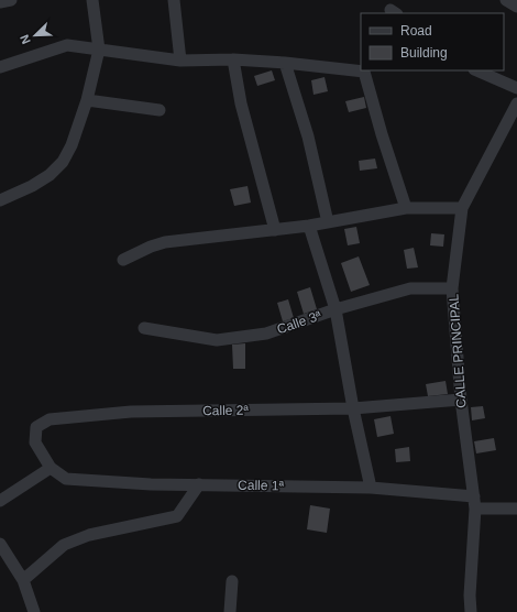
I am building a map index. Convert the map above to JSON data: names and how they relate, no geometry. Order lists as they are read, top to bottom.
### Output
{
  "streets": {
    "street": [
      "Calle 3ª",
      "CALLE PRINCIPAL",
      "Calle 2ª",
      "Calle 1ª"
    ]
  },
  "crossings": [
    ["Calle 3ª", "CALLE PRINCIPAL"],
    ["CALLE PRINCIPAL", "Calle 2ª"],
    ["CALLE PRINCIPAL", "Calle 1ª"],
    ["Calle 2ª", "Calle 1ª"]
  ],
  "legend": ["Road", "Building"],
  "north": "bottom left"
}
